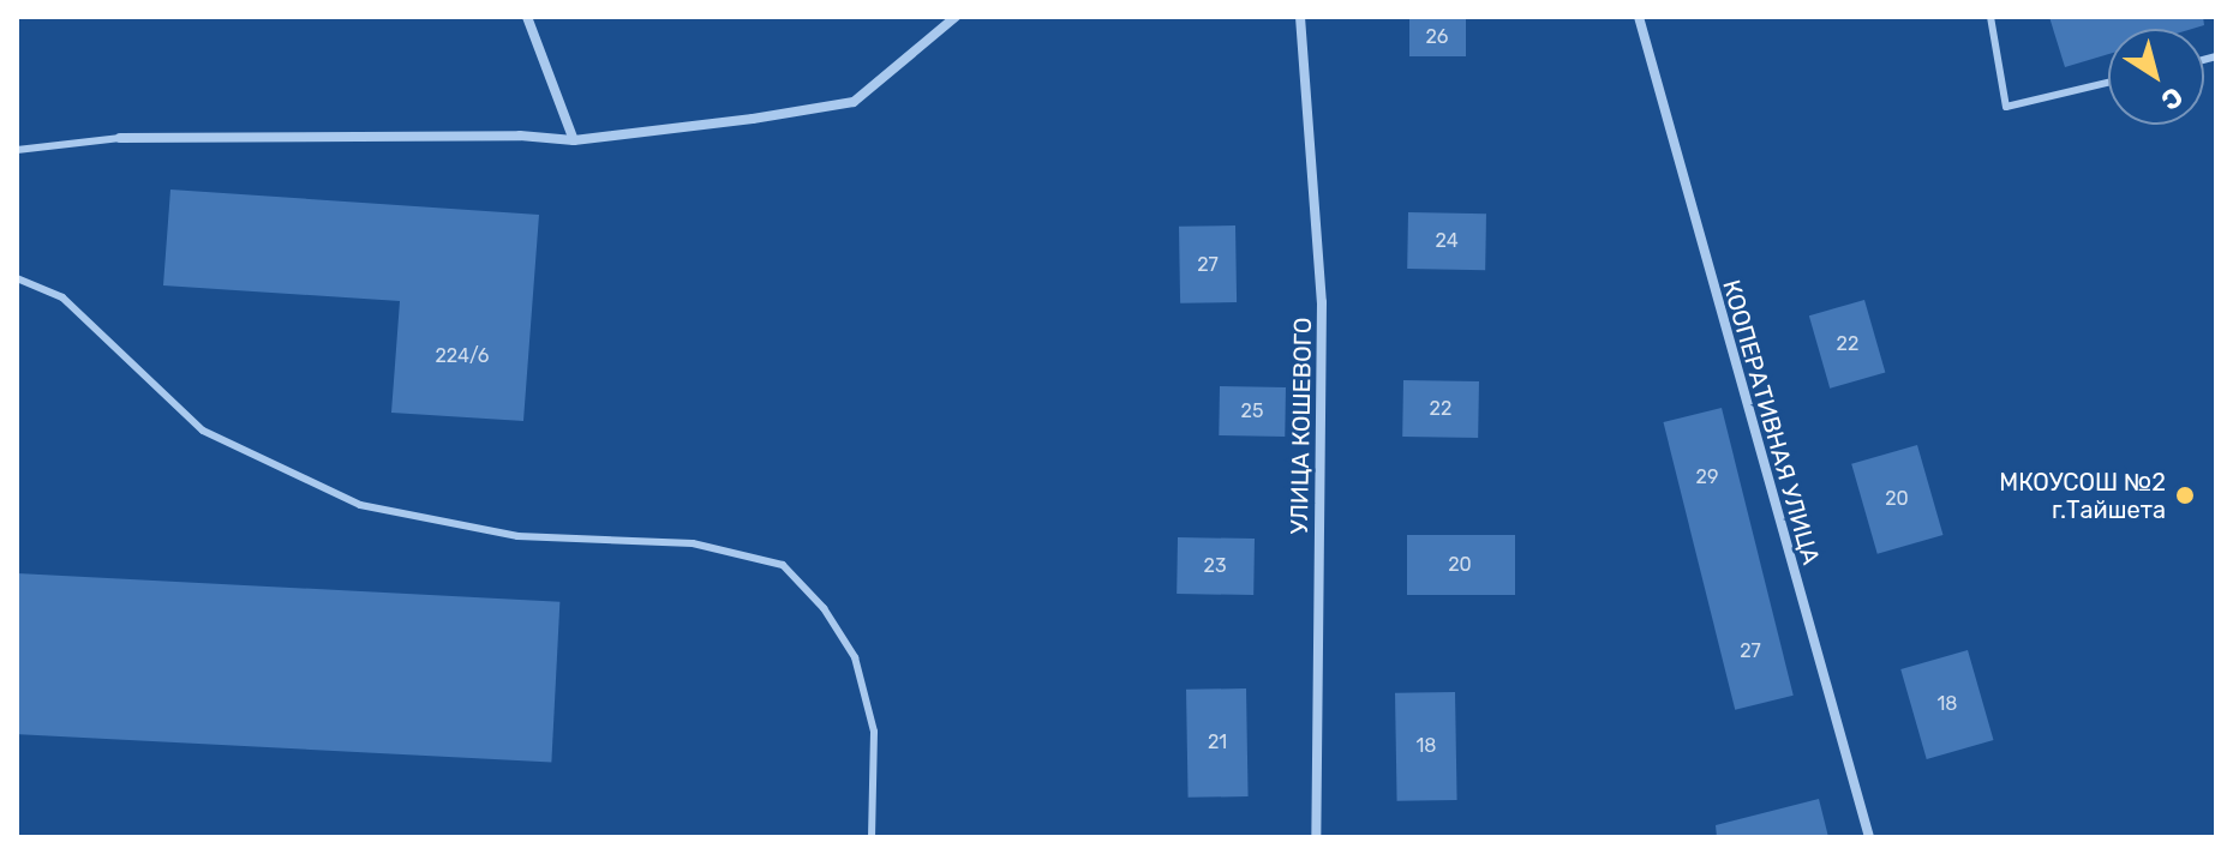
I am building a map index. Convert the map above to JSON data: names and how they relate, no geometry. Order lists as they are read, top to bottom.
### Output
{
  "streets": {
    "street": ["КООПЕРАТИВНАЯ УЛИЦА", "УЛИЦА КОШЕВОГО"]
  },
  "places": ["МКОУСОШ №2 г.Тайшета"],
  "house_numbers": [
    "26",
    "24",
    "27",
    "22",
    "224/6",
    "22",
    "25",
    "29",
    "20",
    "20",
    "23",
    "27",
    "18",
    "21",
    "18"
  ],
  "north": "bottom right"
}
